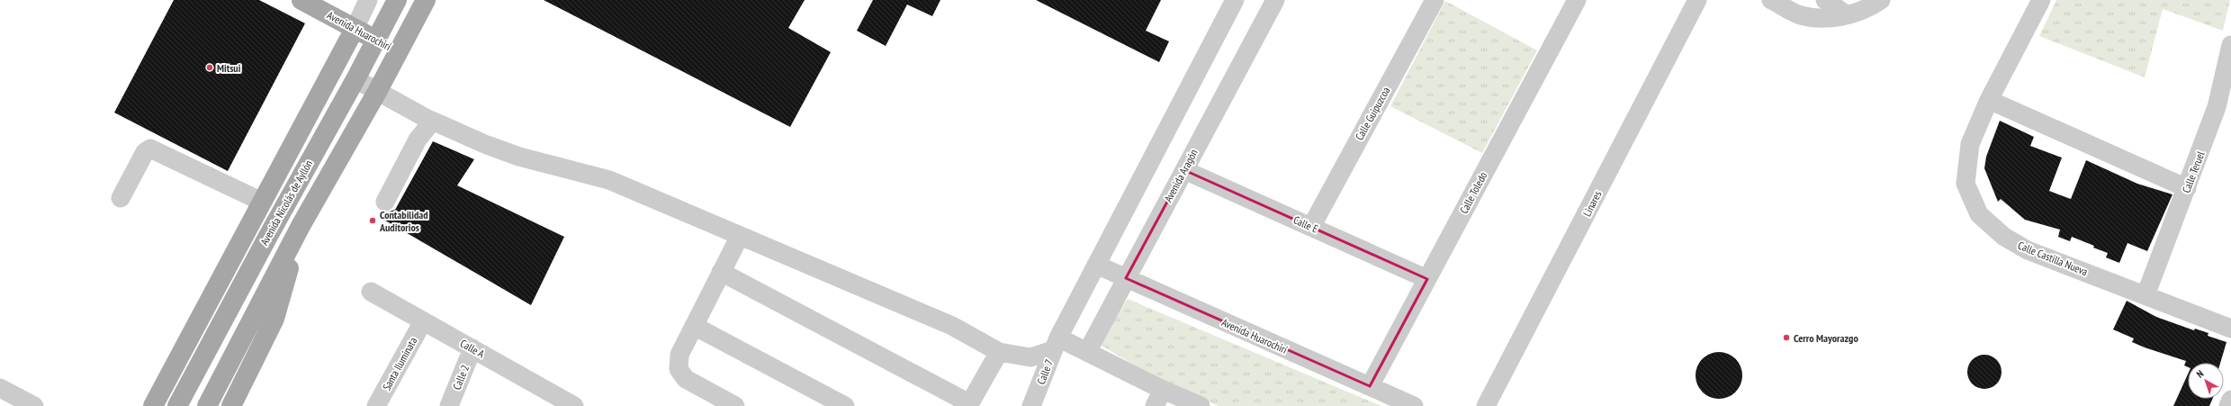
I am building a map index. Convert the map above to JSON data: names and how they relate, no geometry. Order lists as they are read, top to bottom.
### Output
{
  "streets": {
    "main road": ["Avenida Huarochirí", "Avenida Nicolás de Ayllón"],
    "street": [
      "Calle Guipuzcoa",
      "Calle Teruel",
      "Avenida Aragón",
      "Calle Toledo",
      "Linares",
      "Calle E",
      "Calle Castilla Nueva",
      "Calle A",
      "Santa Iluminata",
      "Calle 7",
      "Calle 2"
    ]
  },
  "crossings": [
    ["Avenida Huarochirí", "Avenida Aragón"],
    ["Avenida Huarochirí", "Calle Toledo"],
    ["Avenida Huarochirí", "Avenida Nicolás de Ayllón"],
    ["Calle Guipuzcoa", "Calle E"],
    ["Calle Teruel", "Calle Castilla Nueva"],
    ["Avenida Aragón", "Calle E"],
    ["Calle Toledo", "Calle E"],
    ["Calle A", "Santa Iluminata"],
    ["Calle A", "Calle 2"]
  ],
  "places": ["Mitsui", "Contabilidad Auditorios", "Cerro Mayorazgo"],
  "north": "top left"
}
